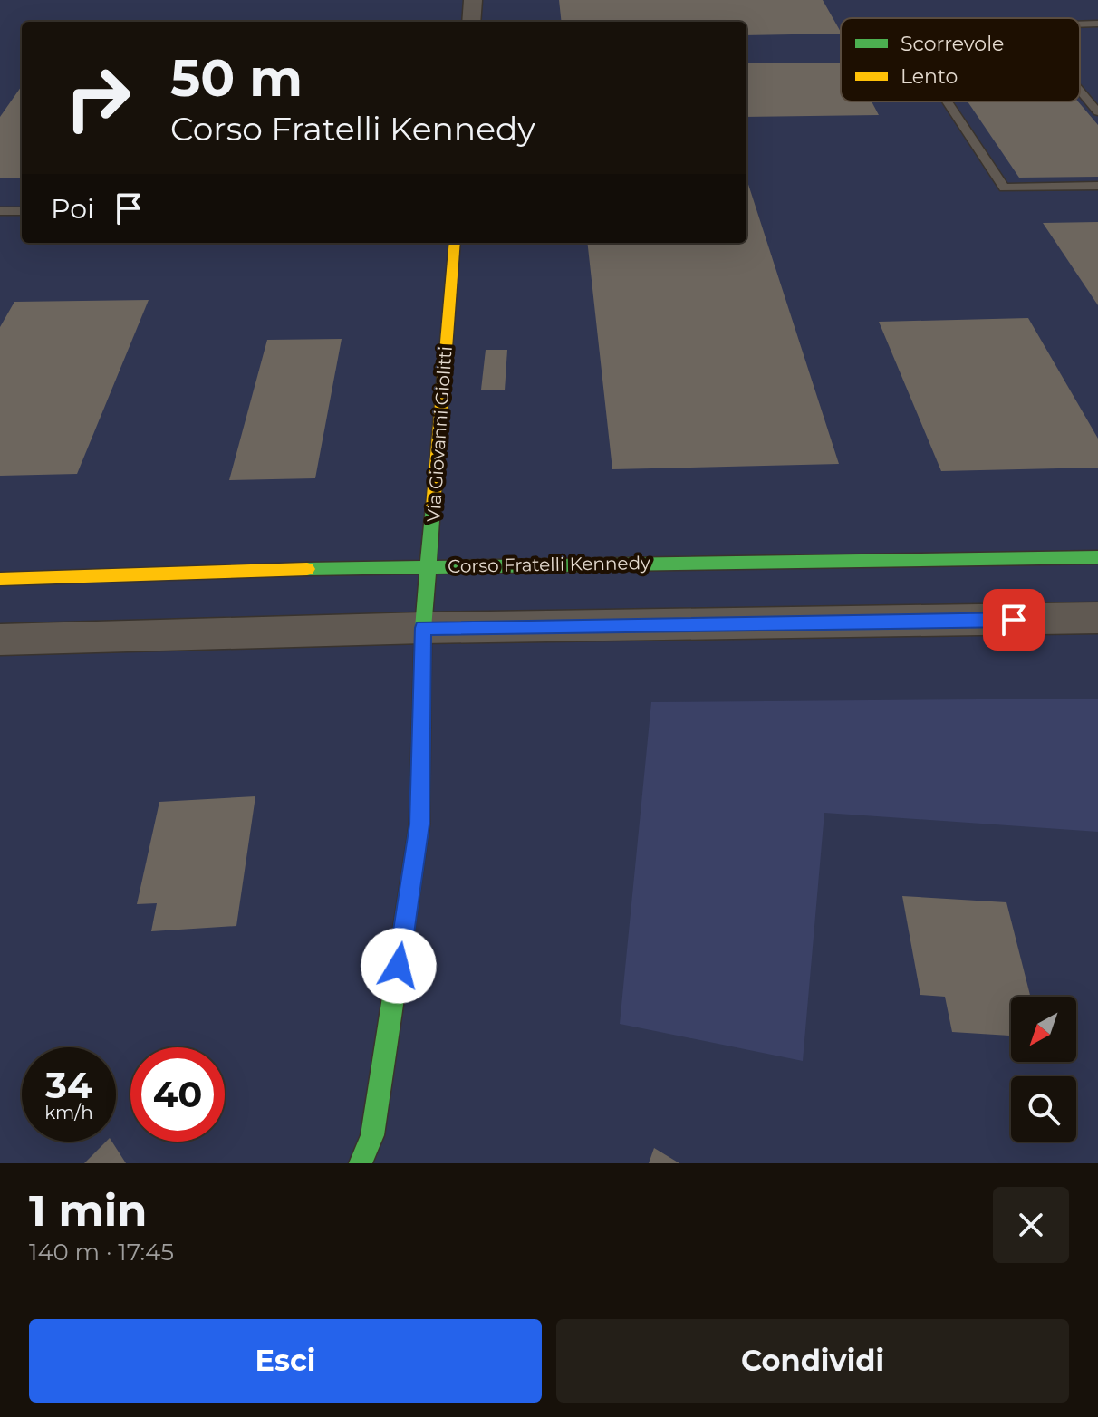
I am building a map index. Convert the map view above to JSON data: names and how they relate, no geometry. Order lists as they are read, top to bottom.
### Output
{
  "streets": {
    "street": ["Via Giovanni Giolitti", "Corso Fratelli Kennedy"]
  },
  "crossings": [
    ["Via Giovanni Giolitti", "Corso Fratelli Kennedy"]
  ],
  "legend": ["Scorrevole", "Lento"],
  "north": "bottom left",
  "page": {
    "turn": ["50 m", "Corso Fratelli Kennedy"],
    "then": "Poi",
    "speed": "34 km/h",
    "limit": "40",
    "heading": ["1 min", "140 m · 17:45"],
    "buttons": ["Esci", "Condividi"]
  }
}
